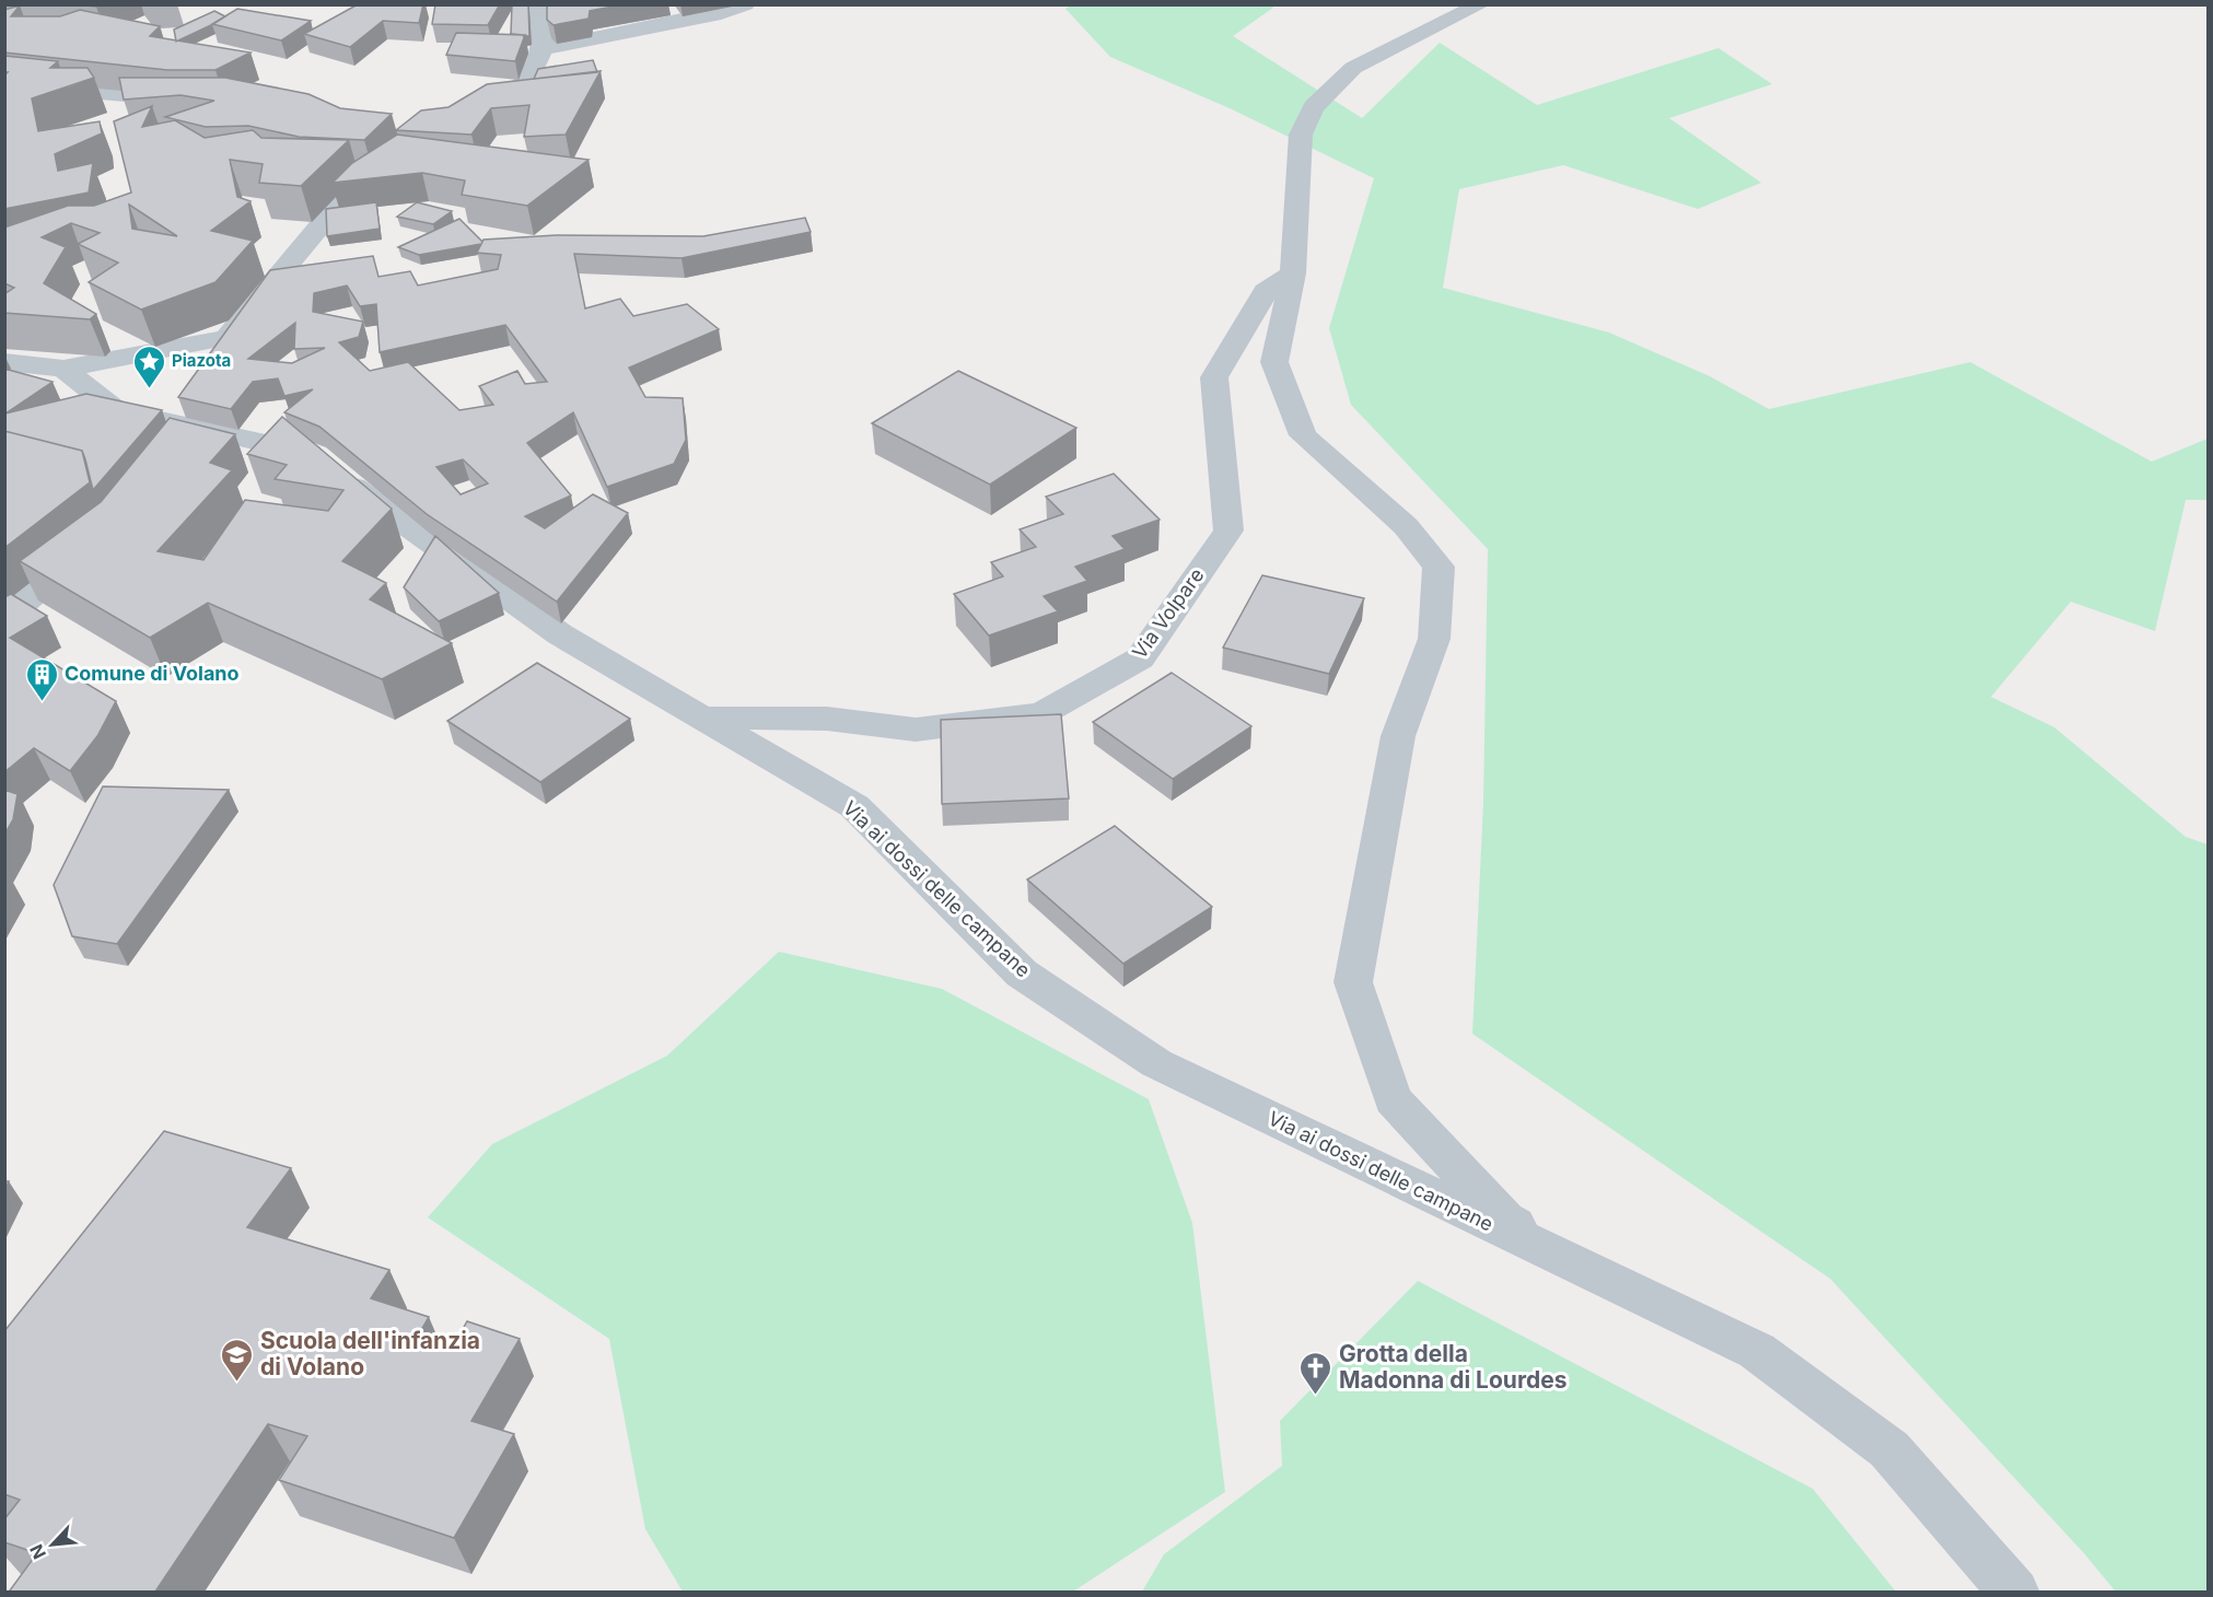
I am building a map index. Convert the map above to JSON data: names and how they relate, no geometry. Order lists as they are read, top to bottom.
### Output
{
  "streets": {
    "street": ["Via Volpare", "Via ai dossi delle campane"]
  },
  "crossings": [
    ["Via Volpare", "Via ai dossi delle campane"]
  ],
  "places": {
    "place": ["Piazota"],
    "building": ["Comune di Volano"],
    "school or university": ["Scuola dell'infanzia di Volano"],
    "church": ["Grotta della Madonna di Lourdes"]
  },
  "north": "bottom left"
}
